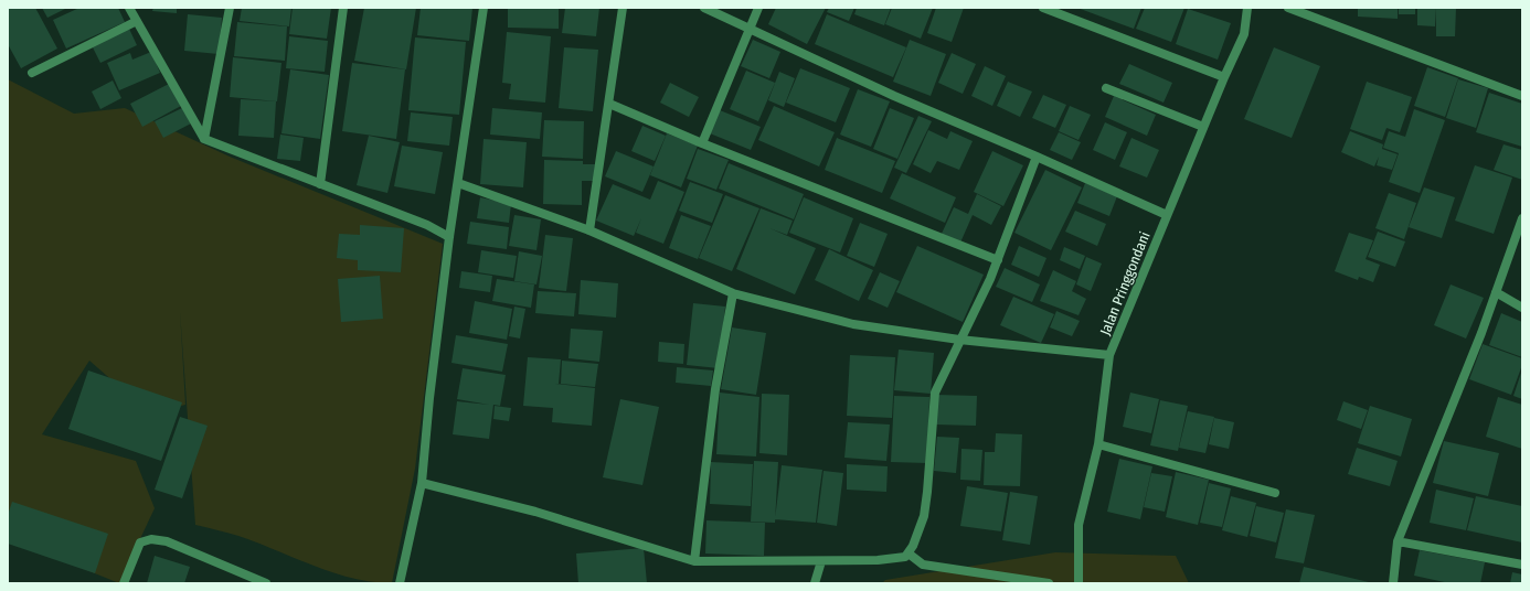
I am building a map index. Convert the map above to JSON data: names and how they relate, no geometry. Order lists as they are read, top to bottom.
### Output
{
  "streets": {
    "street": ["Jalan Pringgondani"]
  }
}
